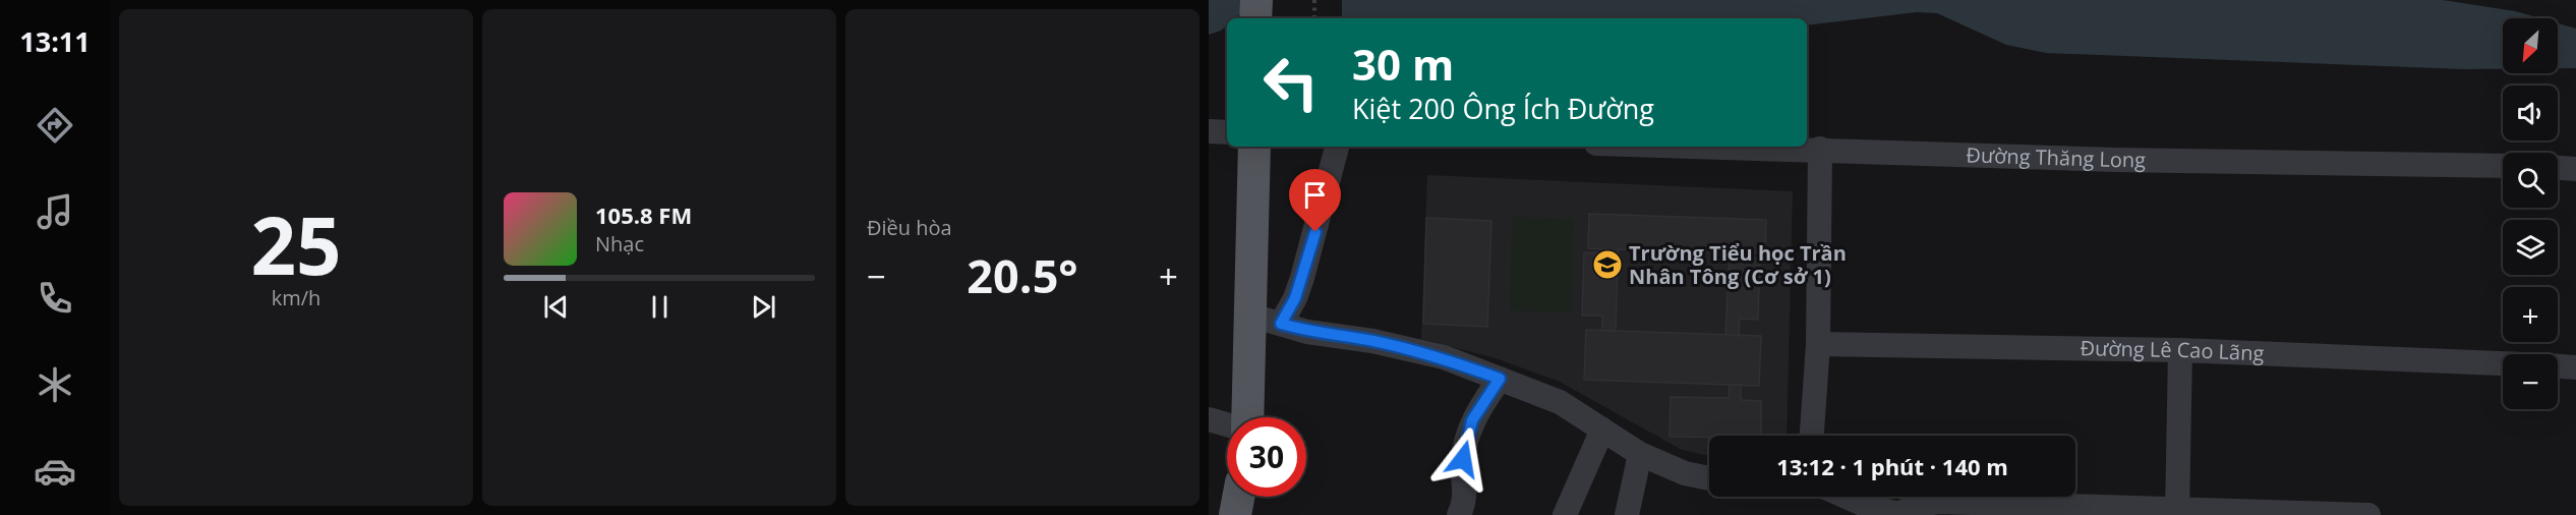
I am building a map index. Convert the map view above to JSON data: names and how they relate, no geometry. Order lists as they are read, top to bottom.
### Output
{
  "streets": {
    "street": ["Đường Thăng Long", "Đường Lê Cao Lãng"]
  },
  "places": {
    "school or university": ["Trường Tiểu học Trần Nhân Tông (Cơ sở 1)"]
  },
  "north": "bottom left",
  "page": {
    "tabs": "13:11",
    "tile": [
      ["25", "km/h"],
      "Điều hòa"
    ],
    "map_buttons": ["+", "−"],
    "turn": ["30 m", "Kiệt 200 Ông Ích Đường"],
    "song": ["105.8 FM", "Nhạc"],
    "heat": ["−", "20.5°", "+"],
    "limit": "30",
    "trip": "13:12 · 1 phút · 140 m"
  }
}
